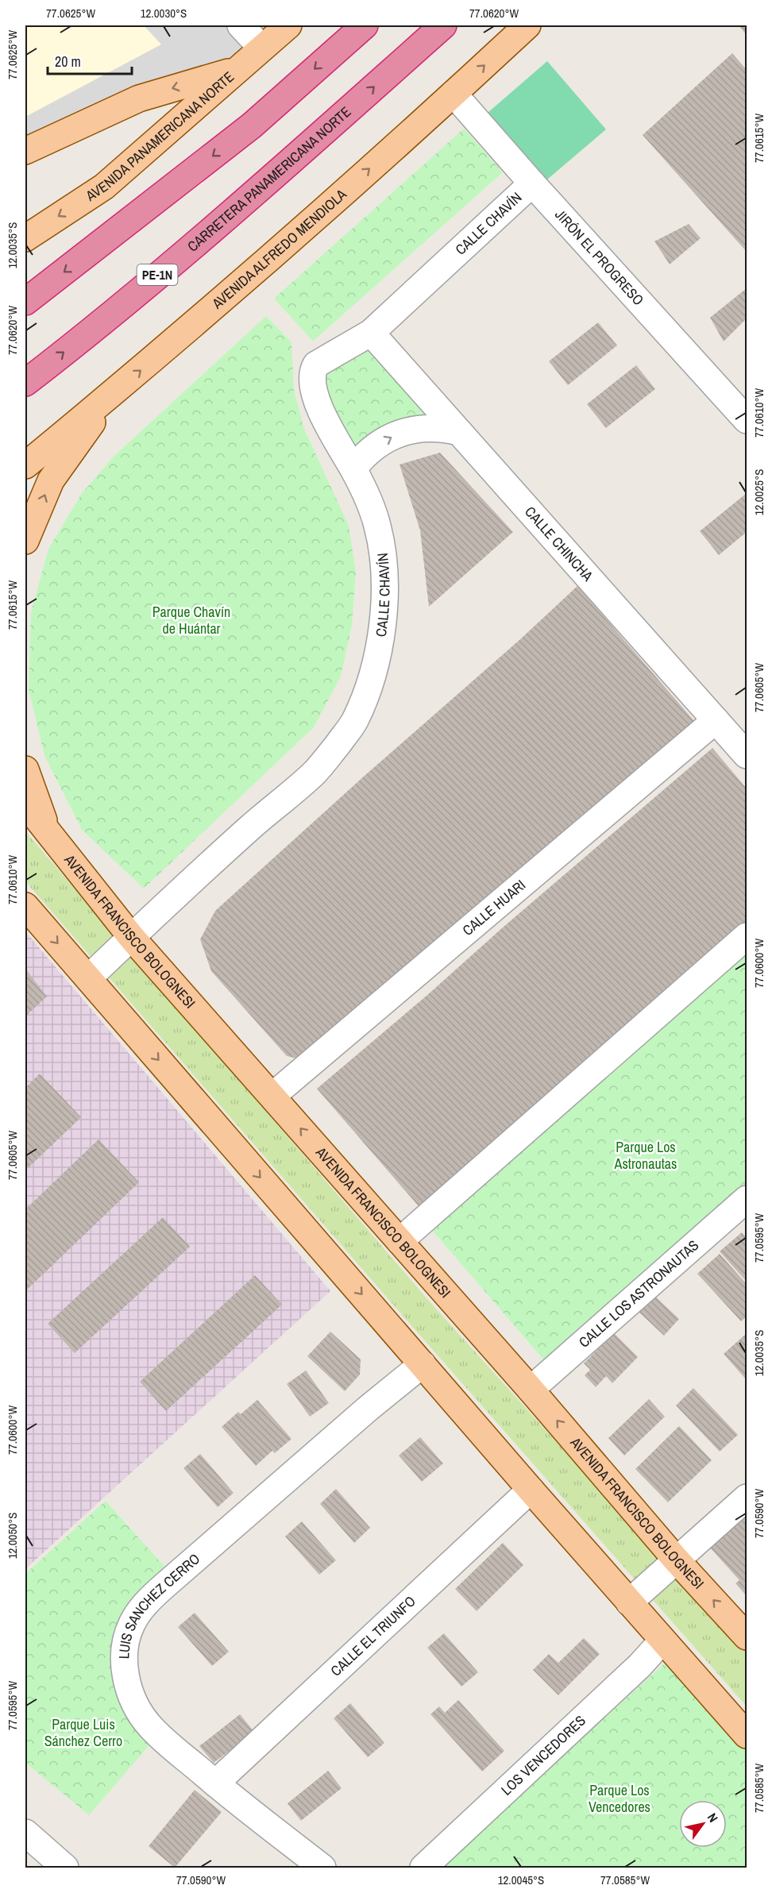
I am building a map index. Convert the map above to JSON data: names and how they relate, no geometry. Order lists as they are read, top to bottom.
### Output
{
  "streets": {
    "highway": ["CARRETERA PANAMERICANA NORTE", "PE-1N"],
    "main road": ["AVENIDA PANAMERICANA NORTE", "AVENIDA ALFREDO MENDIOLA", "AVENIDA FRANCISCO BOLOGNESI"],
    "street": [
      "CALLE CHAVÍN",
      "JIRÓN EL PROGRESO",
      "CALLE CHINCHA",
      "CALLE HUARI",
      "CALLE LOS ASTRONAUTAS",
      "LUIS SANCHEZ CERRO",
      "CALLE EL TRIUNFO",
      "LOS VENCEDORES"
    ]
  },
  "crossings": [
    ["CALLE CHAVÍN", "JIRÓN EL PROGRESO"],
    ["CALLE CHAVÍN", "CALLE CHINCHA"],
    ["CALLE CHAVÍN", "AVENIDA FRANCISCO BOLOGNESI"],
    ["AVENIDA ALFREDO MENDIOLA", "JIRÓN EL PROGRESO"],
    ["CALLE CHINCHA", "CALLE HUARI"],
    ["CALLE HUARI", "AVENIDA FRANCISCO BOLOGNESI"],
    ["AVENIDA FRANCISCO BOLOGNESI", "CALLE LOS ASTRONAUTAS"],
    ["LUIS SANCHEZ CERRO", "CALLE EL TRIUNFO"]
  ],
  "parks": [
    "Parque Chavín de Huántar",
    "Parque Los Astronautas",
    "Parque Luis Sánchez Cerro",
    "Parque Los Vencedores"
  ],
  "scale_bar": "20 m",
  "north": "top right",
  "coordinates": [
    "77.0625°W",
    "12.0030°S",
    "77.0620°W",
    "77.0615°W",
    "12.0035°S",
    "77.0610°W",
    "12.0025°S",
    "77.0605°W",
    "77.0600°W",
    "77.0595°W",
    "77.0590°W",
    "12.0050°S",
    "77.0585°W",
    "12.0045°S"
  ]
}
